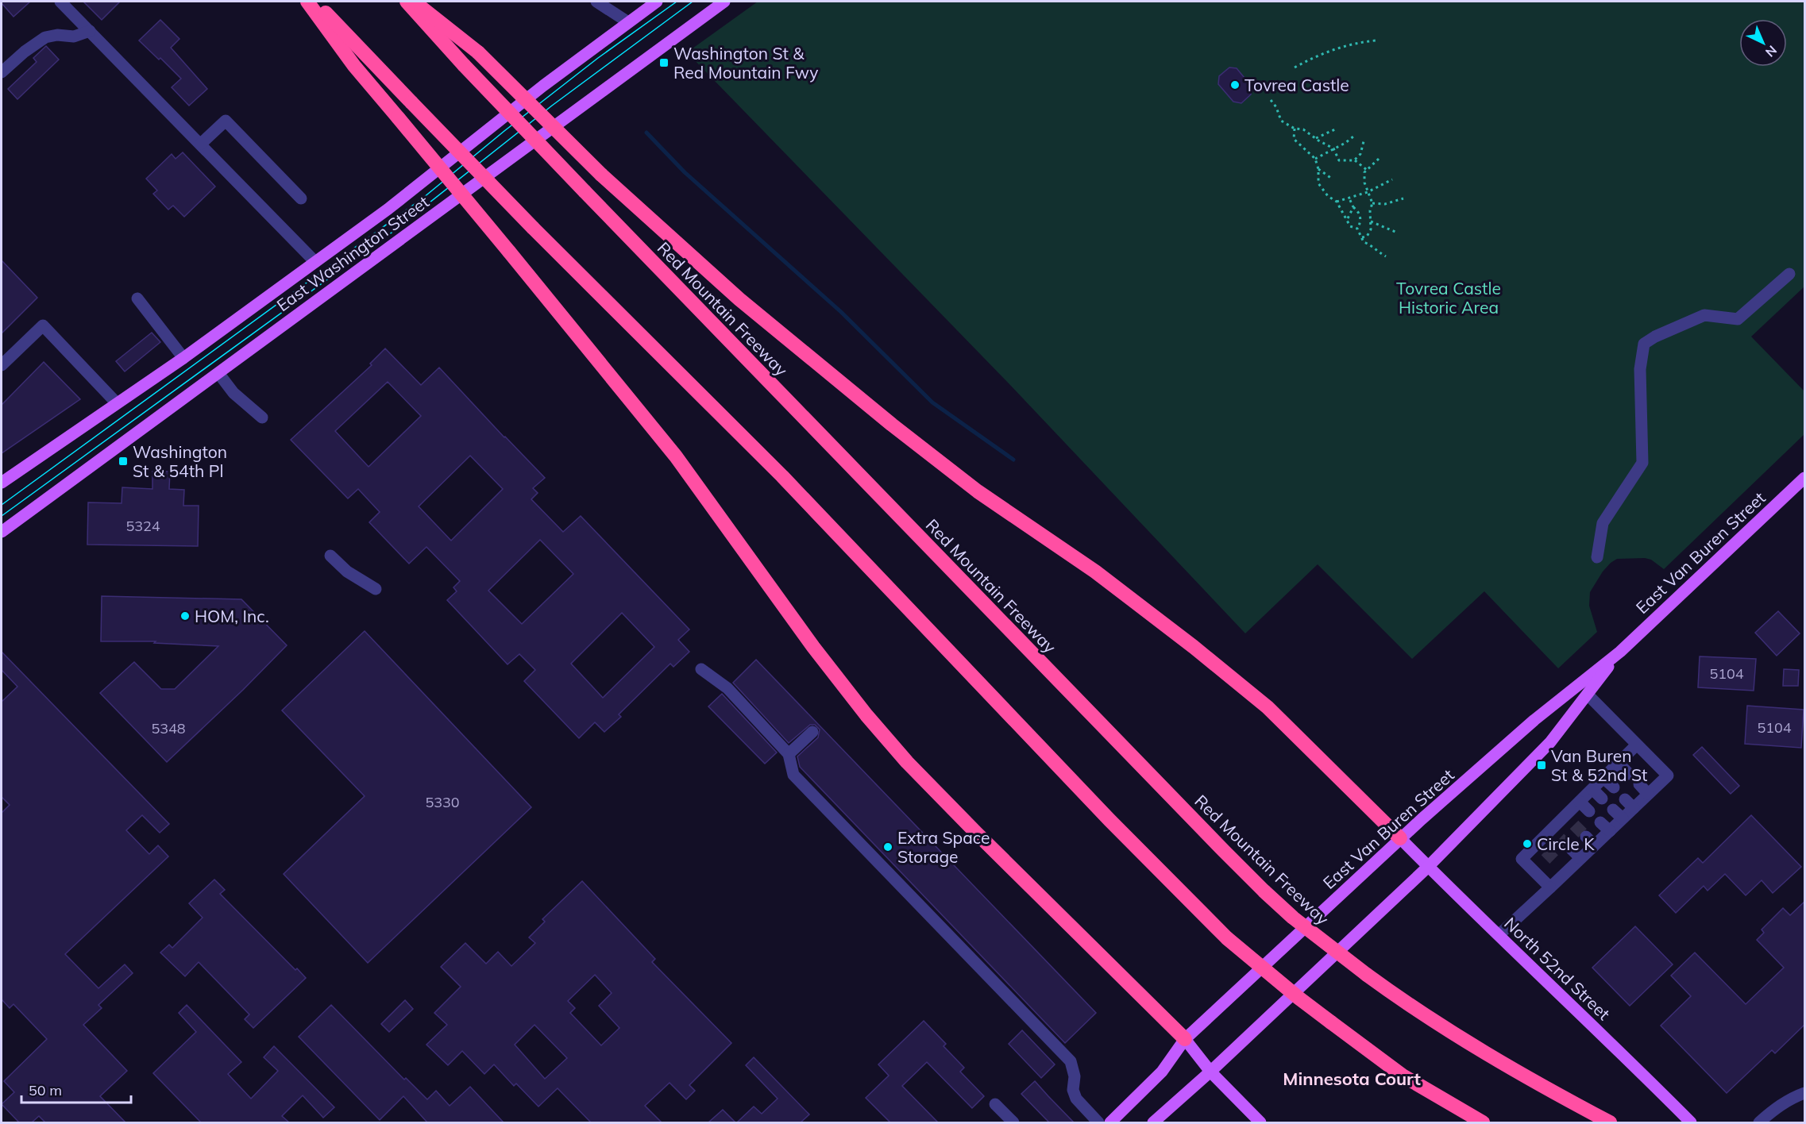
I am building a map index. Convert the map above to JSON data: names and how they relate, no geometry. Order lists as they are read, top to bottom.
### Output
{
  "streets": {
    "highway": ["Red Mountain Freeway"],
    "main road": ["East Washington Street", "East Van Buren Street", "North 52nd Street"]
  },
  "crossings": [
    ["East Van Buren Street", "North 52nd Street"]
  ],
  "districts": ["Minnesota Court"],
  "parks": ["Tovrea Castle Historic Area"],
  "places": {
    "transit": ["Washington St & Red Mountain Fwy", "Washington St & 54th Pl", "Van Buren St & 52nd St"],
    "other": [
      "Tovrea Castle",
      "HOM, Inc.",
      "Circle K",
      "Extra Space Storage"
    ]
  },
  "house_numbers": [
    "5324",
    "5104",
    "5104",
    "5348",
    "5330"
  ],
  "scale_bar": "50 m",
  "north": "bottom right"
}
